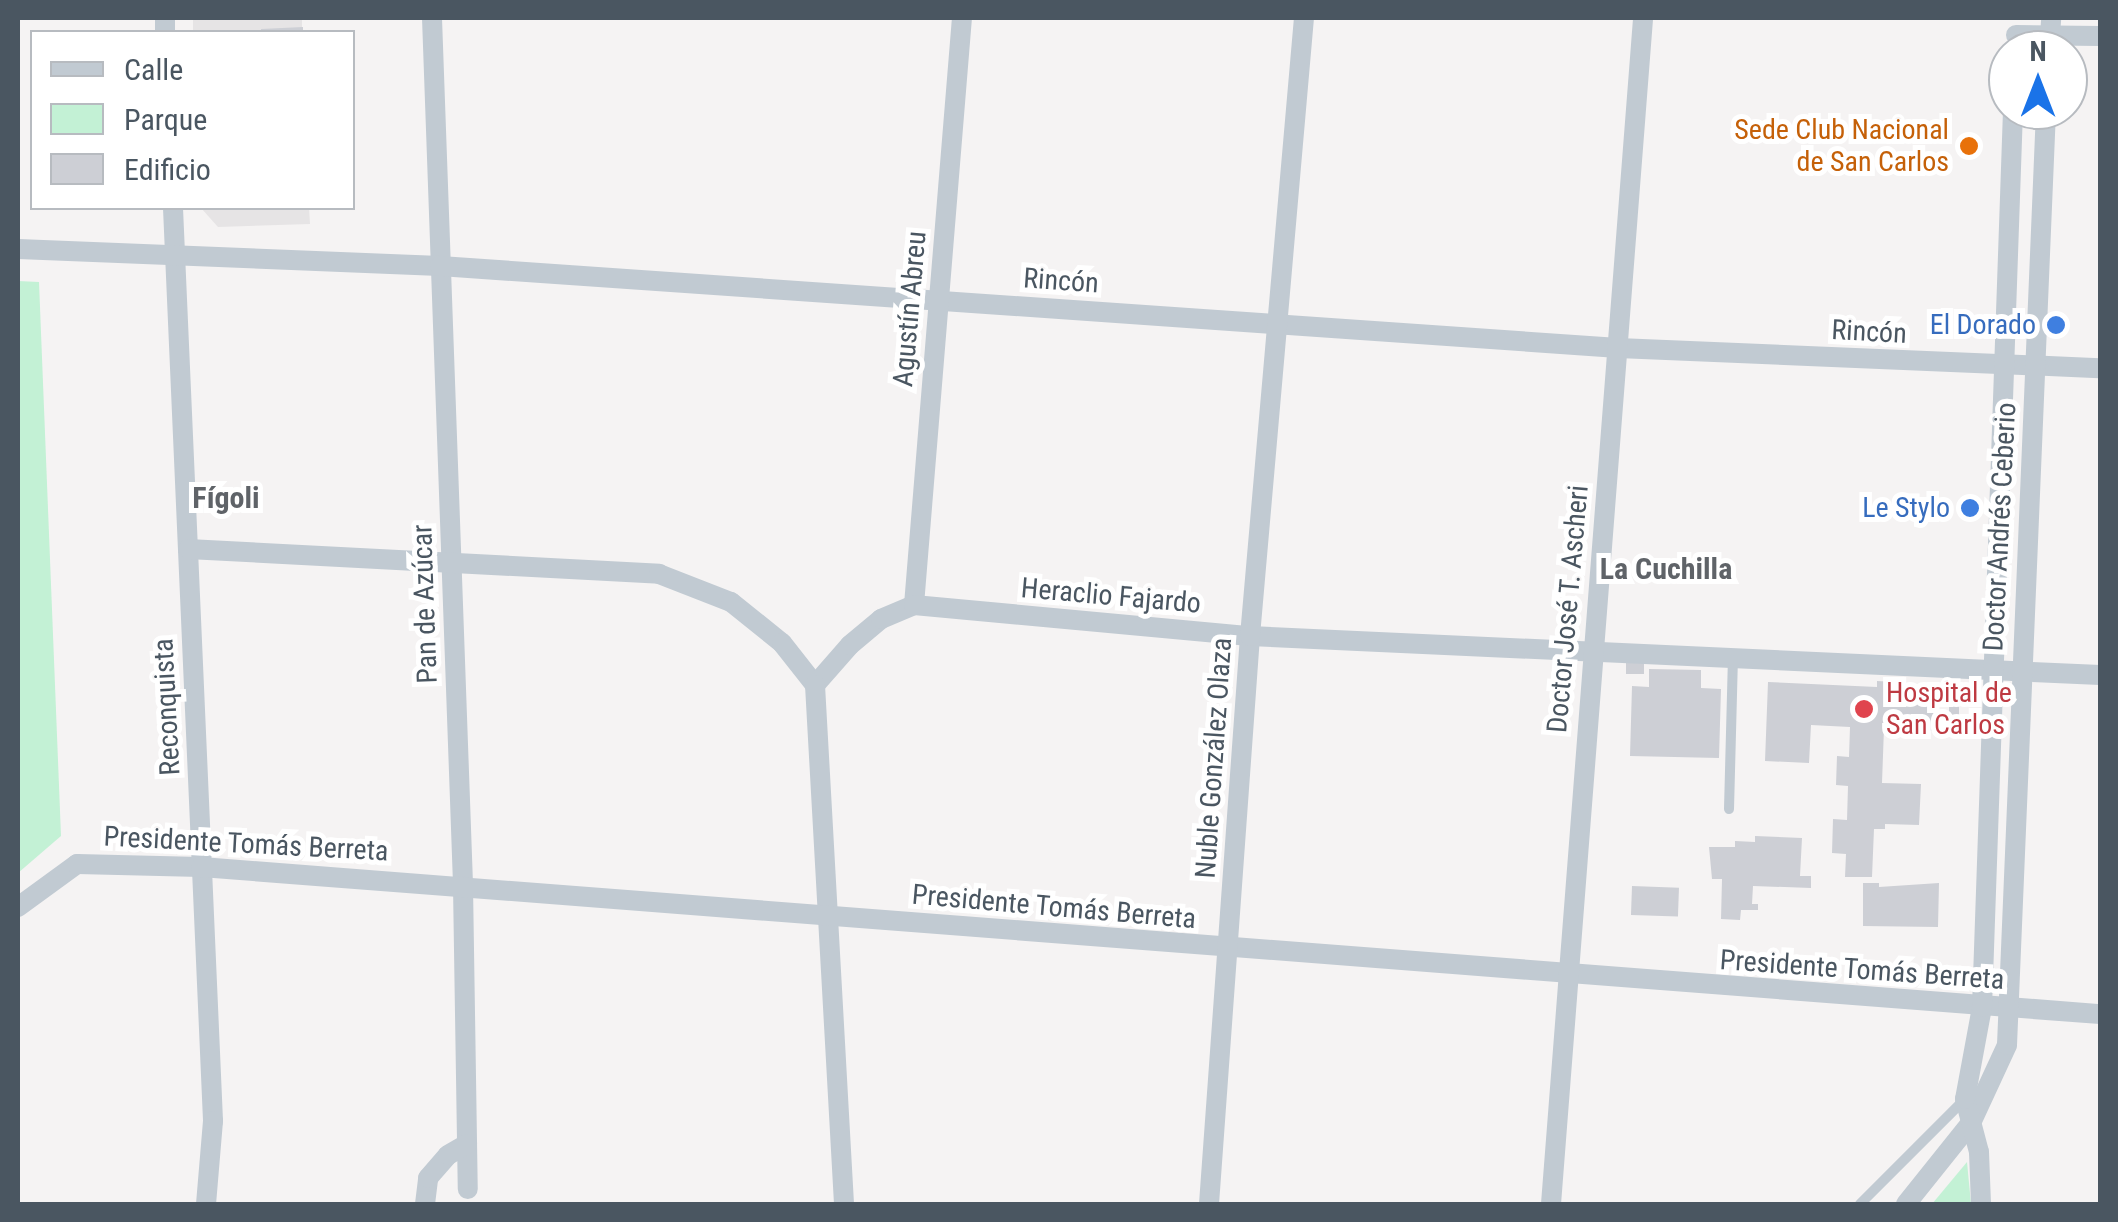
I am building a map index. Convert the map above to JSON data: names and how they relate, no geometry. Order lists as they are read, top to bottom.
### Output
{
  "streets": {
    "street": [
      "Rincón",
      "Agustín Abreu",
      "Doctor Andrés Ceberio",
      "Heraclio Fajardo",
      "Pan de Azúcar",
      "Doctor José T. Ascheri",
      "Reconquista",
      "Nuble González Olaza",
      "Presidente Tomás Berreta"
    ]
  },
  "crossings": [
    ["Rincón", "Agustín Abreu"],
    ["Rincón", "Doctor Andrés Ceberio"],
    ["Rincón", "Pan de Azúcar"],
    ["Rincón", "Doctor José T. Ascheri"],
    ["Rincón", "Reconquista"],
    ["Rincón", "Nuble González Olaza"],
    ["Agustín Abreu", "Heraclio Fajardo"],
    ["Doctor Andrés Ceberio", "Heraclio Fajardo"],
    ["Doctor Andrés Ceberio", "Presidente Tomás Berreta"],
    ["Heraclio Fajardo", "Doctor José T. Ascheri"],
    ["Heraclio Fajardo", "Nuble González Olaza"],
    ["Pan de Azúcar", "Presidente Tomás Berreta"],
    ["Doctor José T. Ascheri", "Presidente Tomás Berreta"],
    ["Reconquista", "Presidente Tomás Berreta"],
    ["Nuble González Olaza", "Presidente Tomás Berreta"]
  ],
  "districts": ["Fígoli", "La Cuchilla"],
  "places": [
    "Sede Club Nacional de San Carlos",
    "El Dorado",
    "Le Stylo",
    "Hospital de San Carlos"
  ],
  "legend": ["Calle", "Parque", "Edificio"],
  "north": "top"
}
